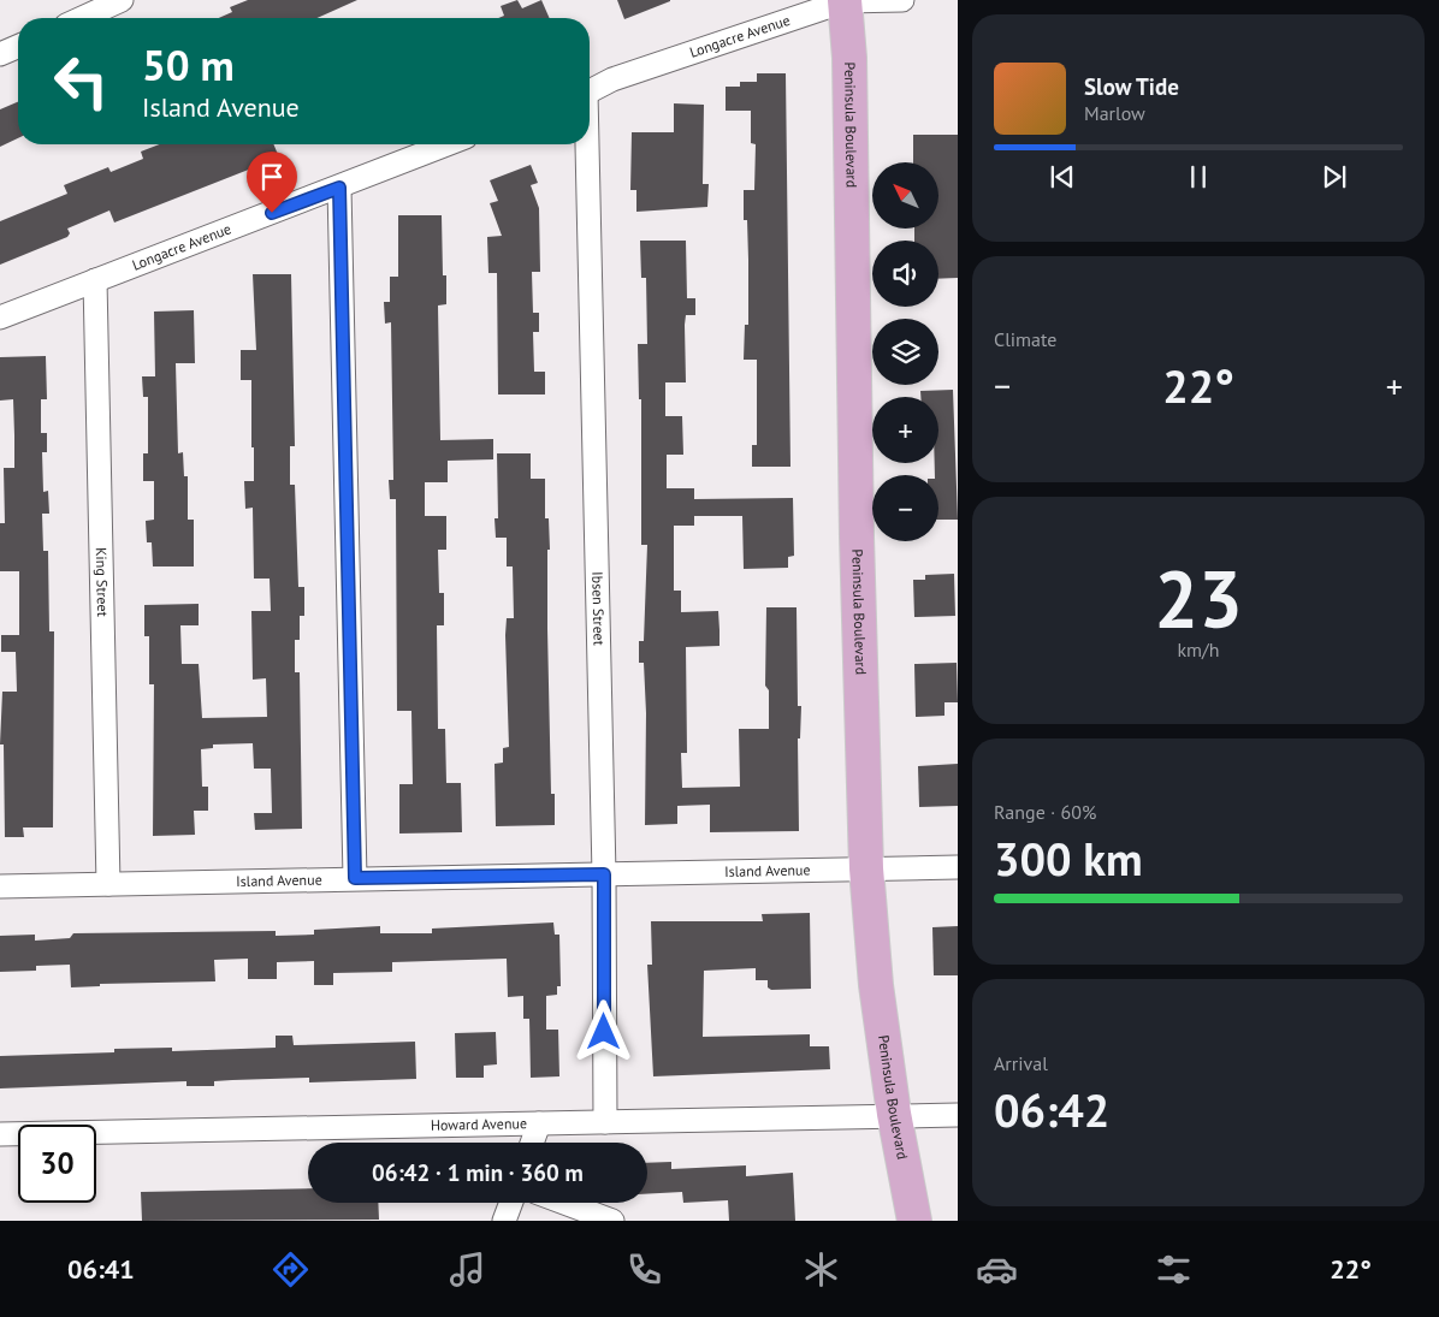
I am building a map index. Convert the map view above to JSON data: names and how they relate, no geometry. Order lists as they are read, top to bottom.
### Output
{
  "streets": {
    "main road": ["Peninsula Boulevard"],
    "street": [
      "Longacre Avenue",
      "King Street",
      "Ibsen Street",
      "Island Avenue",
      "Howard Avenue"
    ]
  },
  "crossings": [
    ["Longacre Avenue", "Peninsula Boulevard"],
    ["Longacre Avenue", "King Street"],
    ["Peninsula Boulevard", "Island Avenue"],
    ["Peninsula Boulevard", "Howard Avenue"],
    ["King Street", "Island Avenue"],
    ["Ibsen Street", "Island Avenue"],
    ["Ibsen Street", "Howard Avenue"]
  ],
  "north": "top left",
  "page": {
    "turn": ["50 m", "Island Avenue"],
    "song": ["Slow Tide", "Marlow"],
    "map_buttons": ["+", "−"],
    "tile": [
      "Climate",
      ["23", "km/h"],
      ["Range · 60%", "300 km"],
      ["Arrival", "06:42"]
    ],
    "heat": ["−", "22°", "+"],
    "limit": "30",
    "trip": "06:42 · 1 min · 360 m",
    "tabs": ["06:41", "22°"]
  }
}
